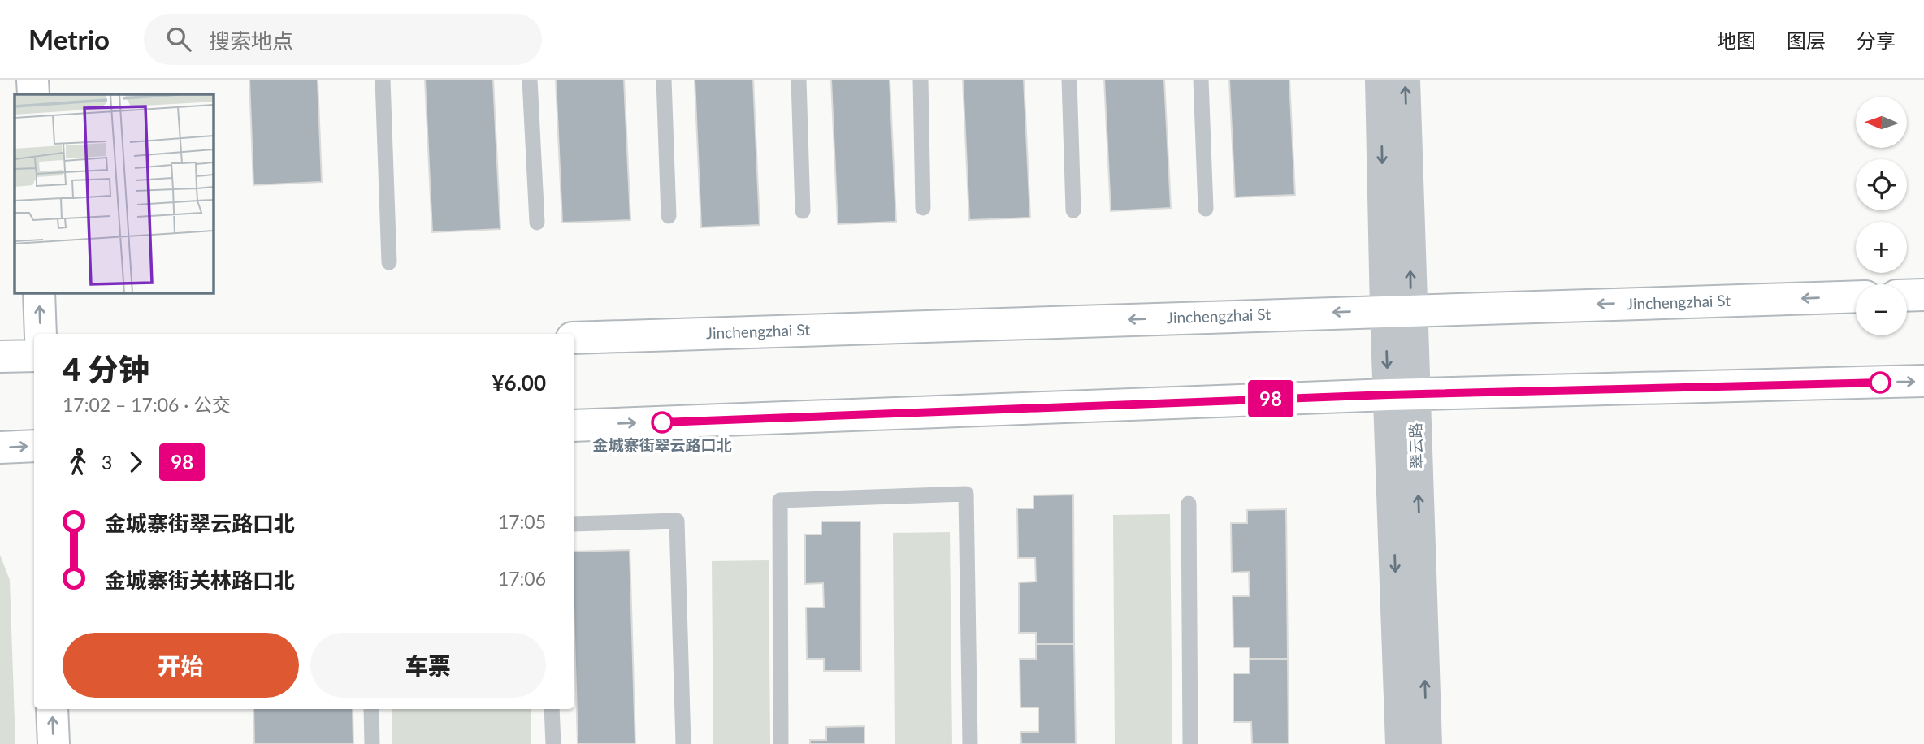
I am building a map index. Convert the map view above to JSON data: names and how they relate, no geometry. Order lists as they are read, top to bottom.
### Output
{
  "streets": {
    "main road": ["Jinchengzhai St"],
    "street": ["翠云路"]
  },
  "crossings": [
    ["Jinchengzhai St", "翠云路"]
  ],
  "places": ["金城寨街翠云路口北"],
  "lines": ["bus line 98"],
  "north": "left",
  "page": {
    "header": "Metrio",
    "search": "搜索地点",
    "nav": ["地图", "图层", "分享"],
    "on_map": "98",
    "map_buttons": ["+", "−"],
    "heading": ["4 分钟", "17:02 – 17:06 · 公交", "¥6.00"],
    "legs": ["3", "98"],
    "list": [
      {
        "name": "金城寨街翠云路口北",
        "value": "17:05"
      },
      {
        "name": "金城寨街关林路口北",
        "value": "17:06"
      }
    ],
    "buttons": ["开始", "车票"]
  }
}
